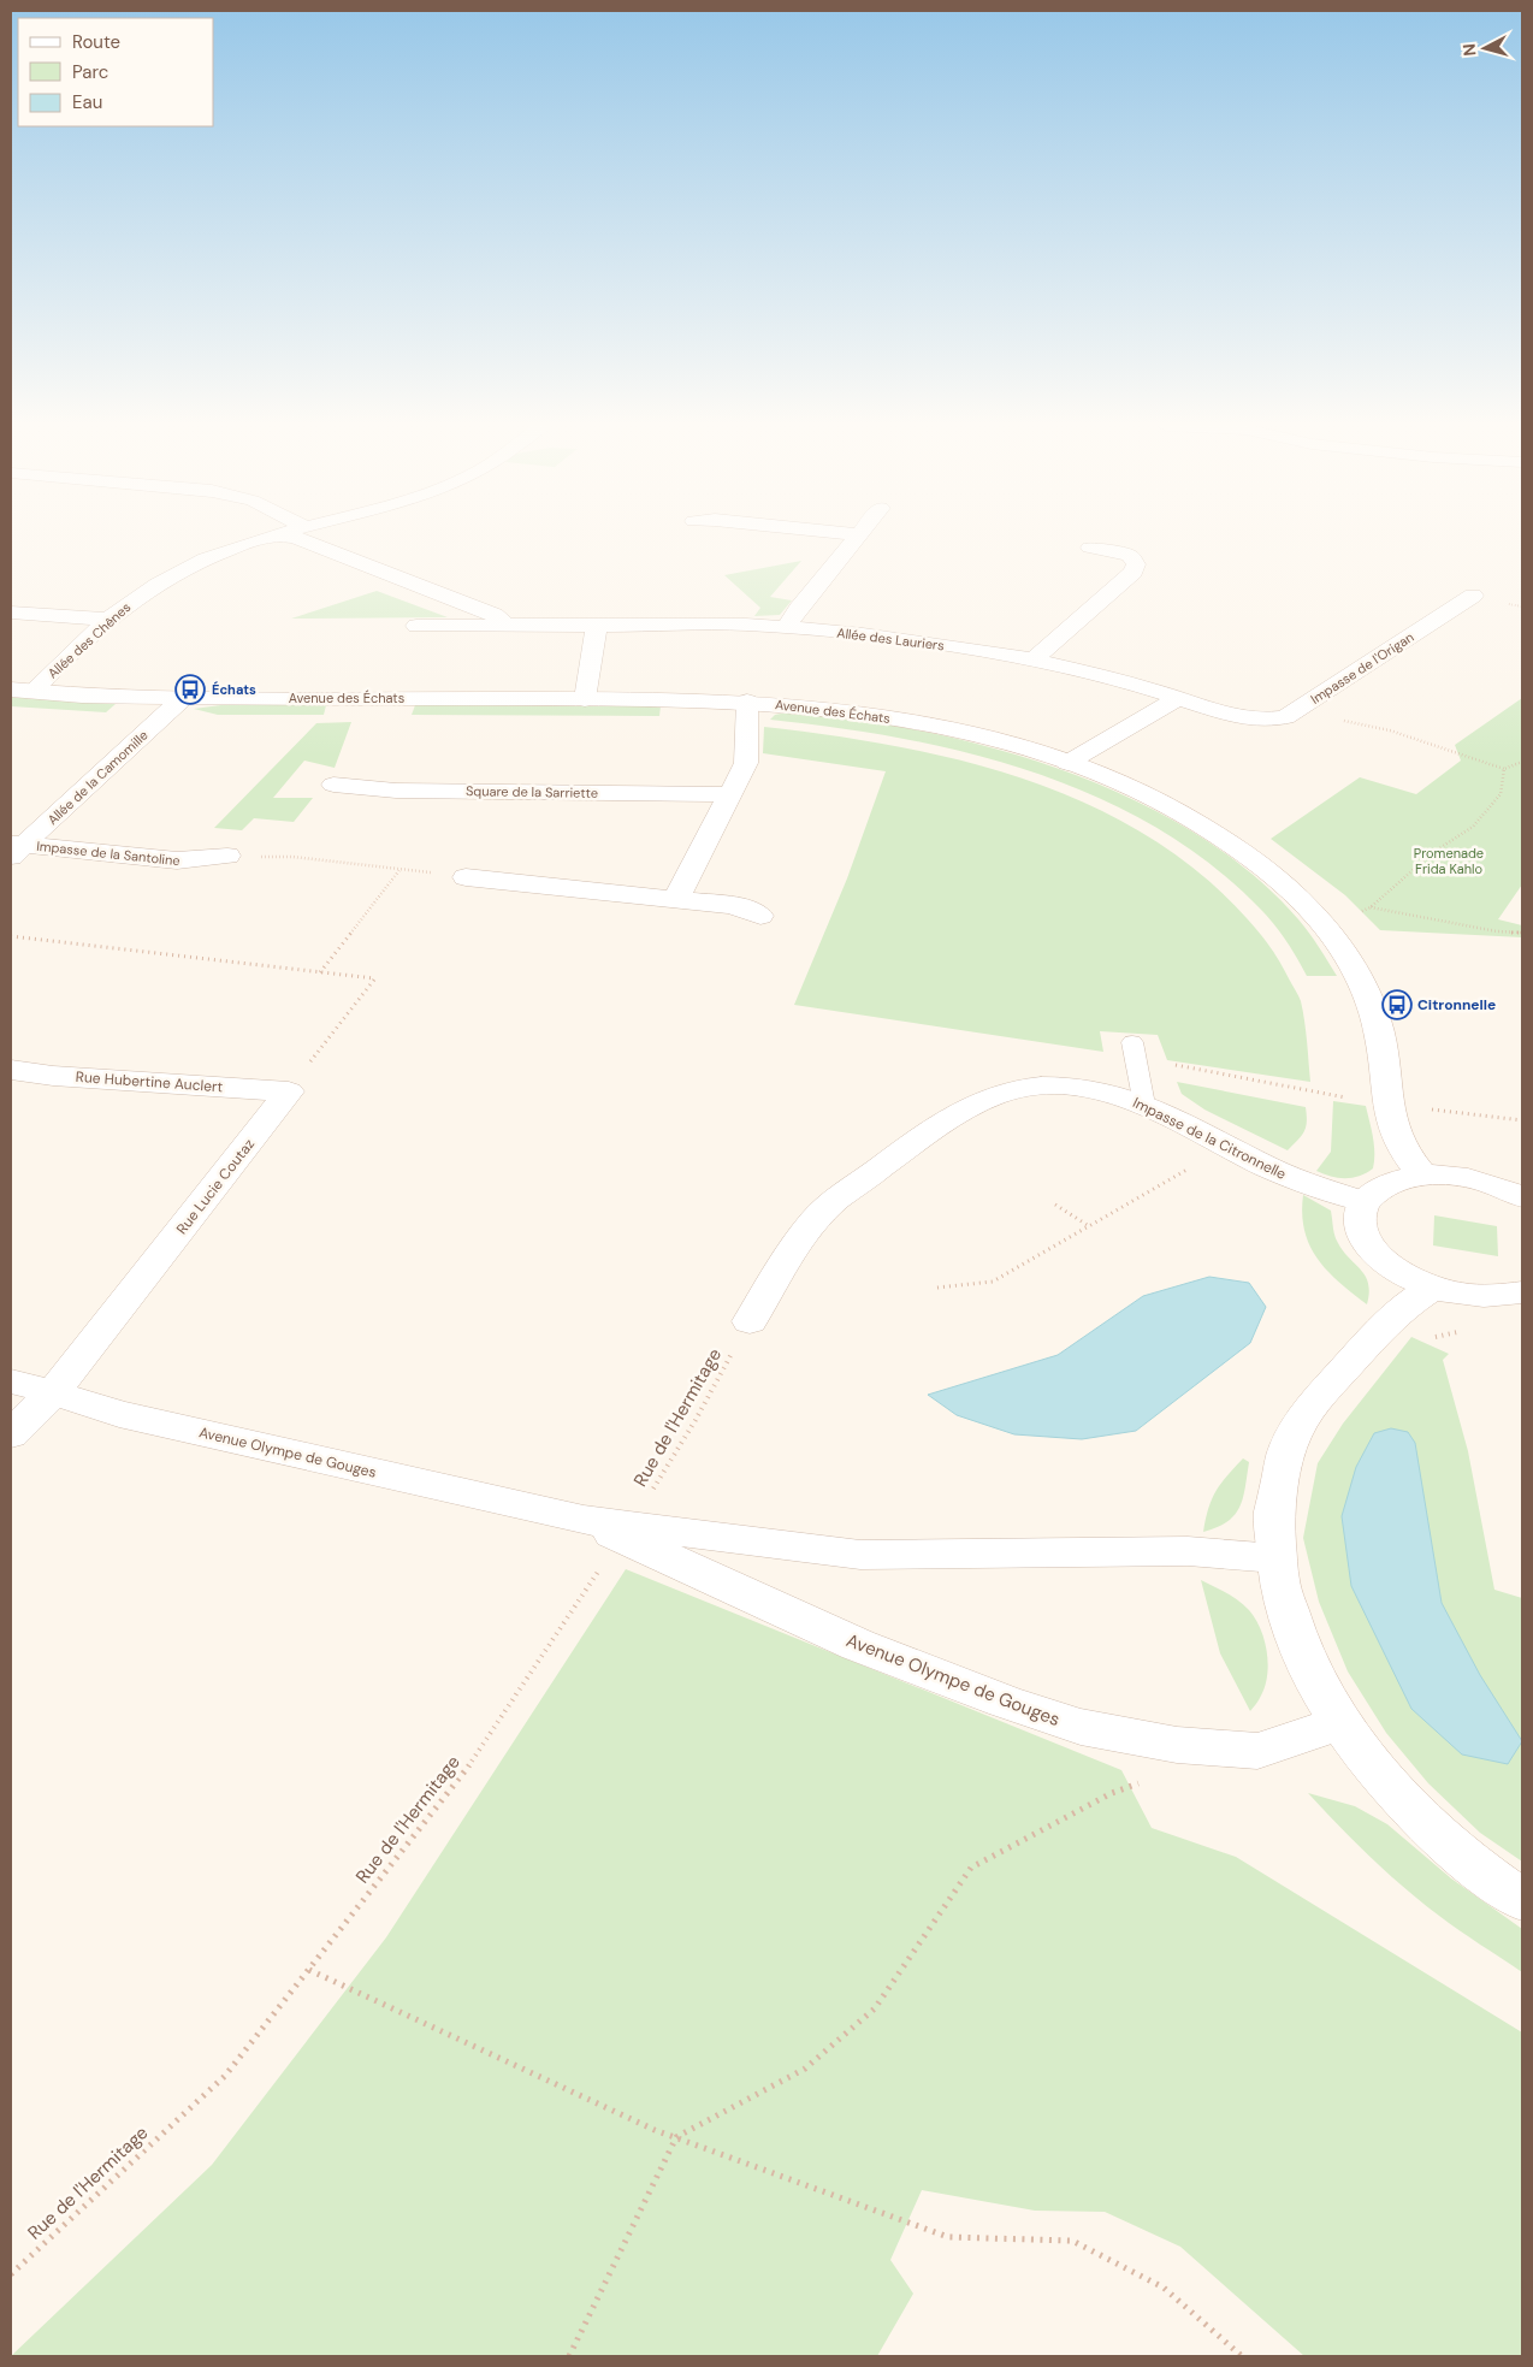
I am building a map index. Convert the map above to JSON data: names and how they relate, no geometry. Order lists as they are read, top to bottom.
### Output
{
  "streets": {
    "street": [
      "Allée des Lauriers",
      "Allée des Chênes",
      "Impasse de l'Origan",
      "Avenue des Échats",
      "Allée de la Camomille",
      "Square de la Sarriette",
      "Impasse de la Santoline",
      "Rue Hubertine Auclert",
      "Impasse de la Citronnelle",
      "Rue Lucie Coutaz",
      "Avenue Olympe de Gouges"
    ],
    "path": ["Rue de l'Hermitage"]
  },
  "crossings": [
    ["Allée des Lauriers", "Impasse de l'Origan"],
    ["Allée des Chênes", "Avenue des Échats"],
    ["Avenue des Échats", "Allée de la Camomille"],
    ["Allée de la Camomille", "Impasse de la Santoline"],
    ["Rue Hubertine Auclert", "Rue Lucie Coutaz"],
    ["Impasse de la Citronnelle", "Rue de l'Hermitage"],
    ["Rue Lucie Coutaz", "Avenue Olympe de Gouges"],
    ["Rue de l'Hermitage", "Avenue Olympe de Gouges"]
  ],
  "parks": ["Promenade Frida Kahlo"],
  "places": {
    "bus stop": ["Échats", "Citronnelle"]
  },
  "legend": ["Route", "Parc", "Eau"],
  "north": "left"
}
